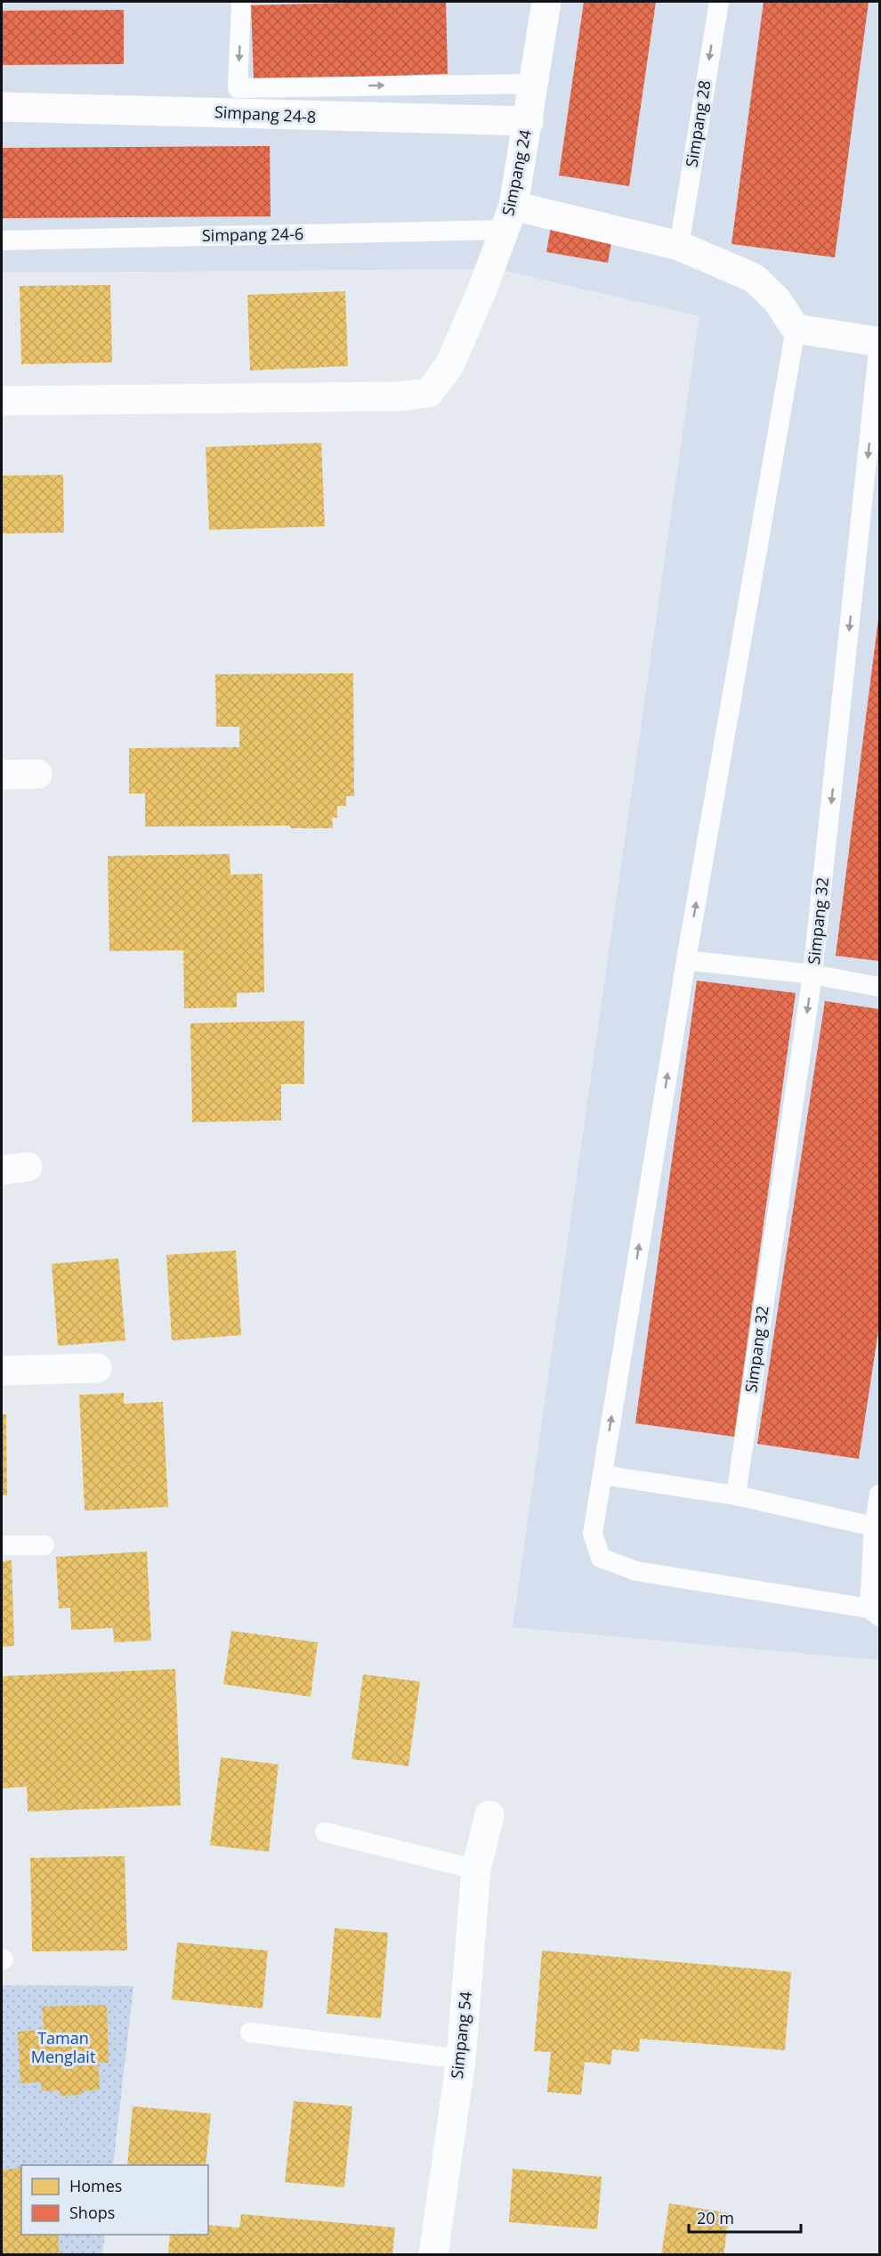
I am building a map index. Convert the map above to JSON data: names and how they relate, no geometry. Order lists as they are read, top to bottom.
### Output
{
  "streets": {
    "street": ["Simpang 24-8", "Simpang 24", "Simpang 54"],
    "lane": ["Simpang 28", "Simpang 24-6", "Simpang 32"]
  },
  "crossings": [
    ["Simpang 24-8", "Simpang 24"],
    ["Simpang 24", "Simpang 24-6"]
  ],
  "one_way": ["Simpang 28"],
  "parks": ["Taman Menglait"],
  "legend": ["Homes", "Shops"],
  "scale_bar": "20 m"
}
